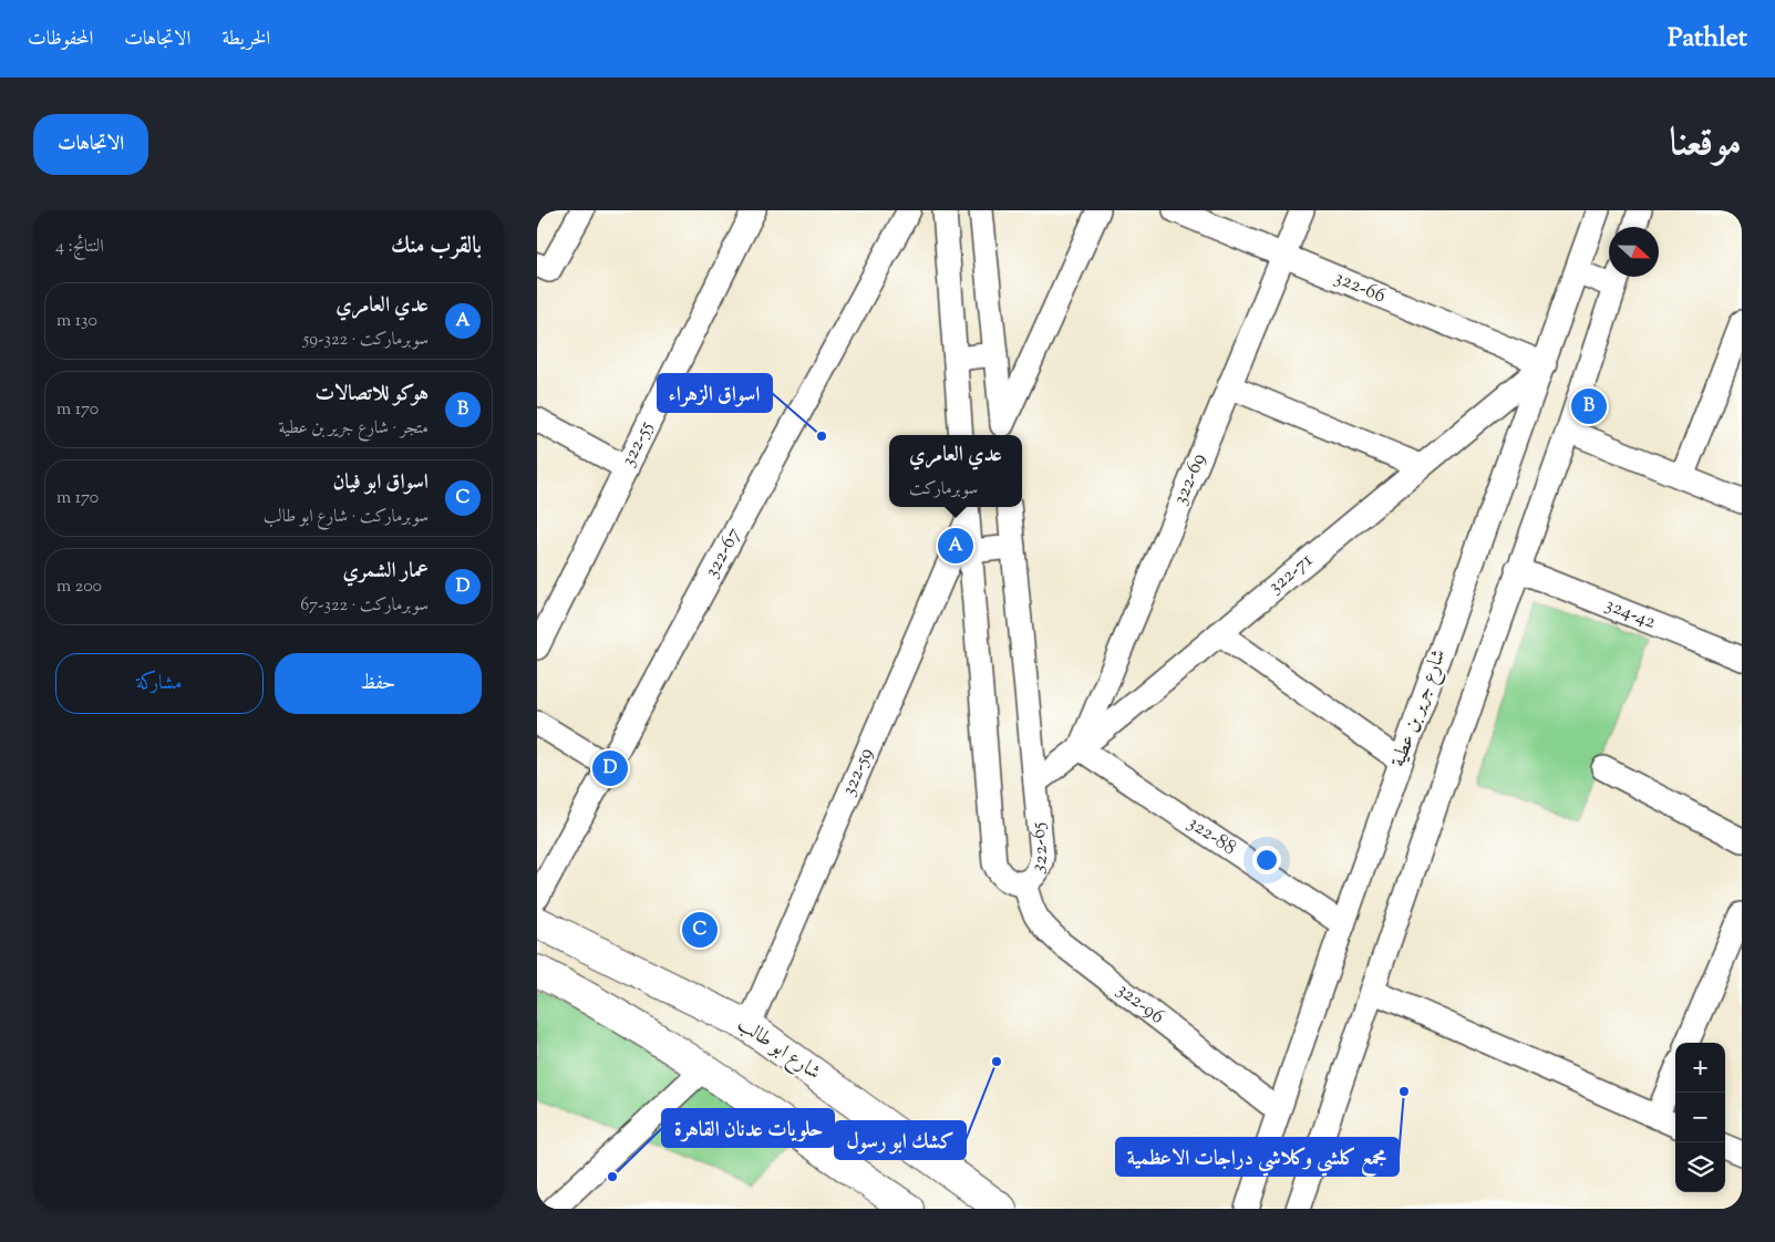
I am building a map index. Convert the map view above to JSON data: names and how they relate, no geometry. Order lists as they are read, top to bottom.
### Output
{
  "streets": {
    "main road": ["شارع ابو طالب"],
    "street": [
      "322-66",
      "322-55",
      "322-69",
      "322-67",
      "322-71",
      "324-42",
      "شارع جرير بن عطية",
      "322-59",
      "322-88",
      "322-65",
      "322-96"
    ]
  },
  "crossings": [
    ["322-66", "322-69"],
    ["322-66", "322-71"],
    ["322-66", "شارع جرير بن عطية"],
    ["322-69", "322-71"],
    ["322-69", "322-88"],
    ["322-71", "شارع جرير بن عطية"],
    ["322-71", "322-88"],
    ["322-71", "322-65"],
    ["شارع جرير بن عطية", "322-88"],
    ["شارع جرير بن عطية", "322-96"],
    ["322-59", "322-65"],
    ["322-59", "شارع ابو طالب"],
    ["322-65", "322-96"]
  ],
  "places": [
    "اسواق الزهراء",
    "كشك ابو رسول",
    "مجمع كلشي وكلاشي دراجات الاعظمية",
    "حلويات عدنان القاهرة"
  ],
  "north": "right",
  "page": {
    "header": "Pathlet",
    "nav": ["الخريطة", "الاتجاهات", "المحفوظات"],
    "title": "موقعنا",
    "buttons": [
      "الاتجاهات",
      ["حفظ", "مشاركة"]
    ],
    "heading": ["بالقرب منك", "النتائج: 4"],
    "list": [
      {
        "mark": "A",
        "name": "عدي العامري",
        "note": "سوبرماركت · 322-59",
        "value": "130 m"
      },
      {
        "mark": "B",
        "name": "هوكو للاتصالات",
        "note": "متجر · شارع جرير بن عطية",
        "value": "170 m"
      },
      {
        "mark": "C",
        "name": "اسواق ابو فيان",
        "note": "سوبرماركت · شارع ابو طالب",
        "value": "170 m"
      },
      {
        "mark": "D",
        "name": "عمار الشمري",
        "note": "سوبرماركت · 322-67",
        "value": "200 m"
      }
    ],
    "pins": [
      "B",
      "A",
      "D",
      "C"
    ],
    "popup": ["عدي العامري", "سوبرماركت"],
    "map_buttons": ["+", "−"]
  }
}
